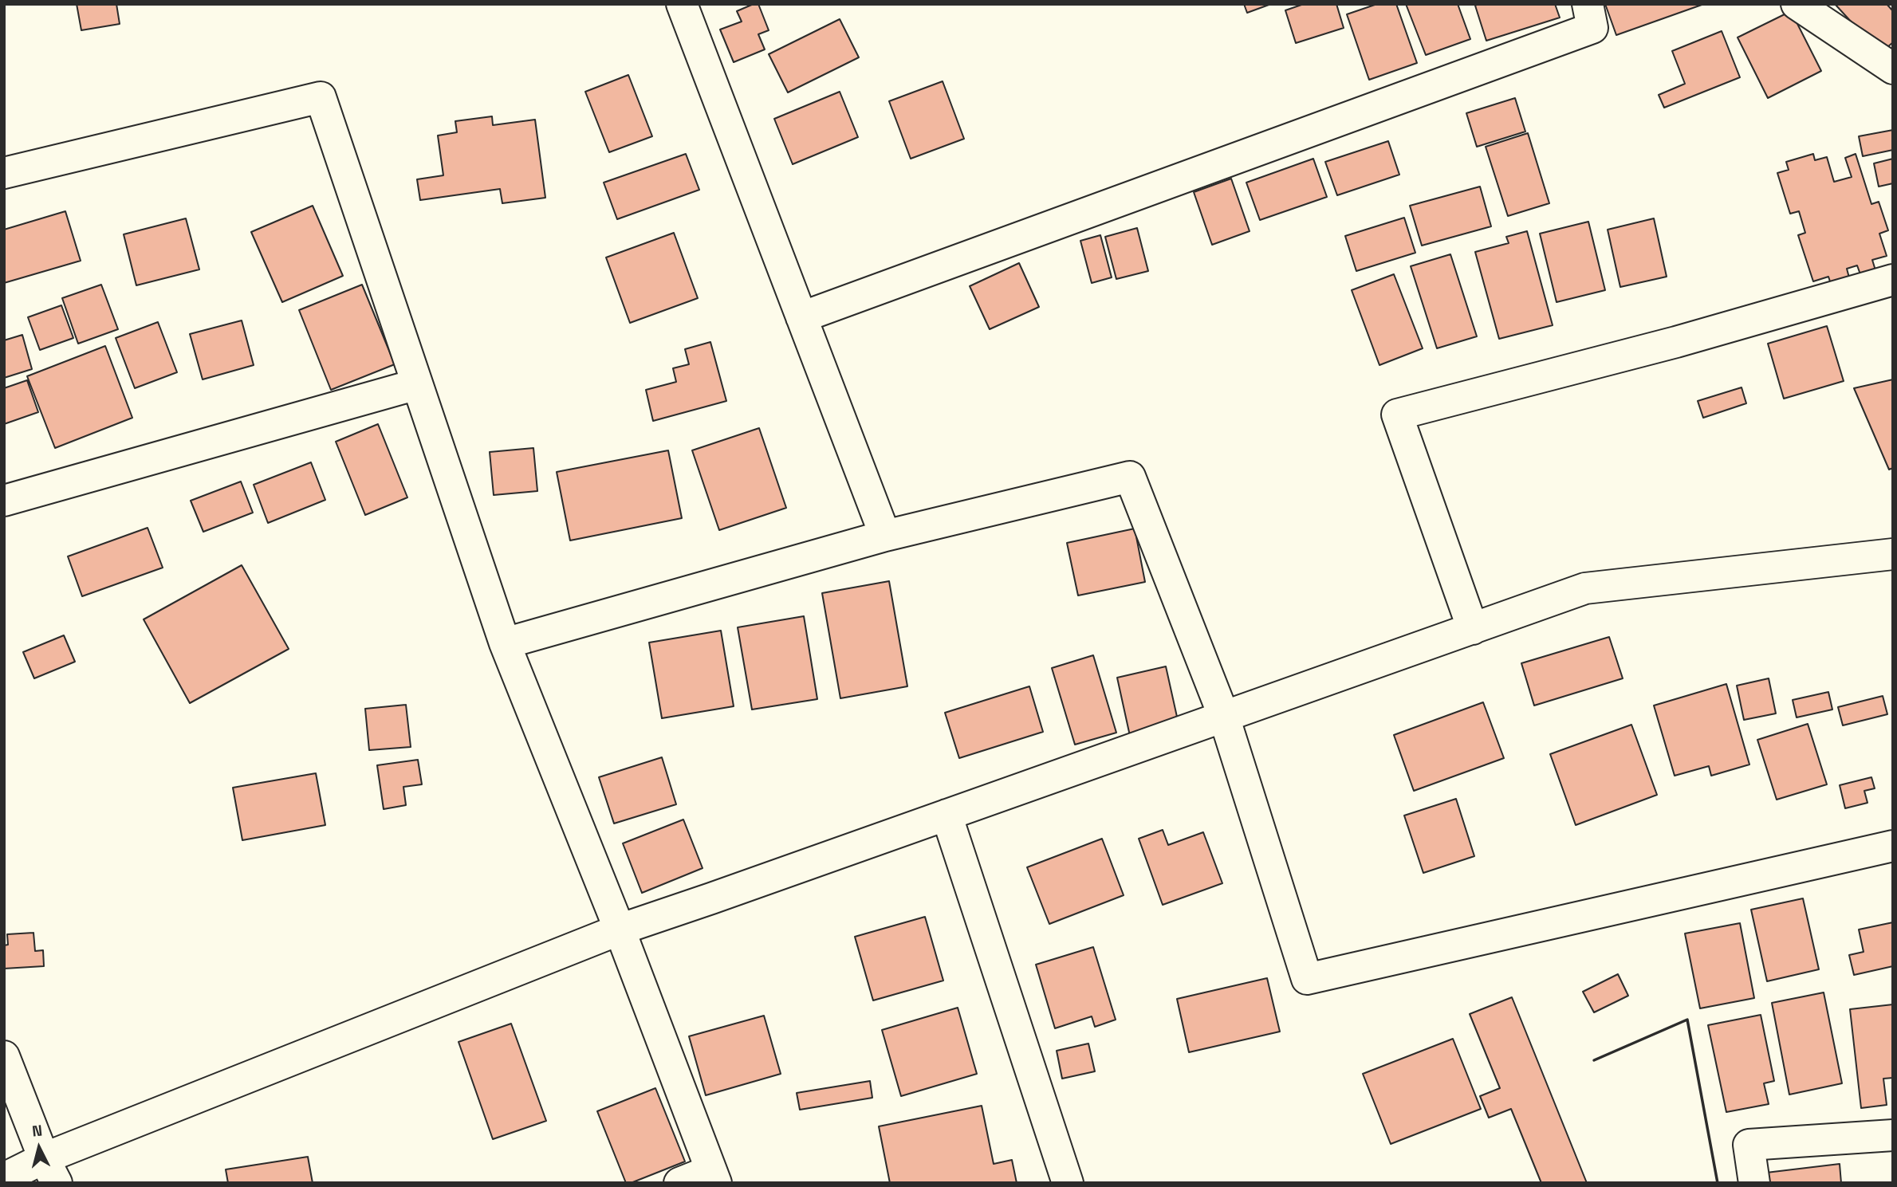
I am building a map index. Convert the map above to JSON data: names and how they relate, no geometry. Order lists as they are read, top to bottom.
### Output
{
  "north": "top"
}
